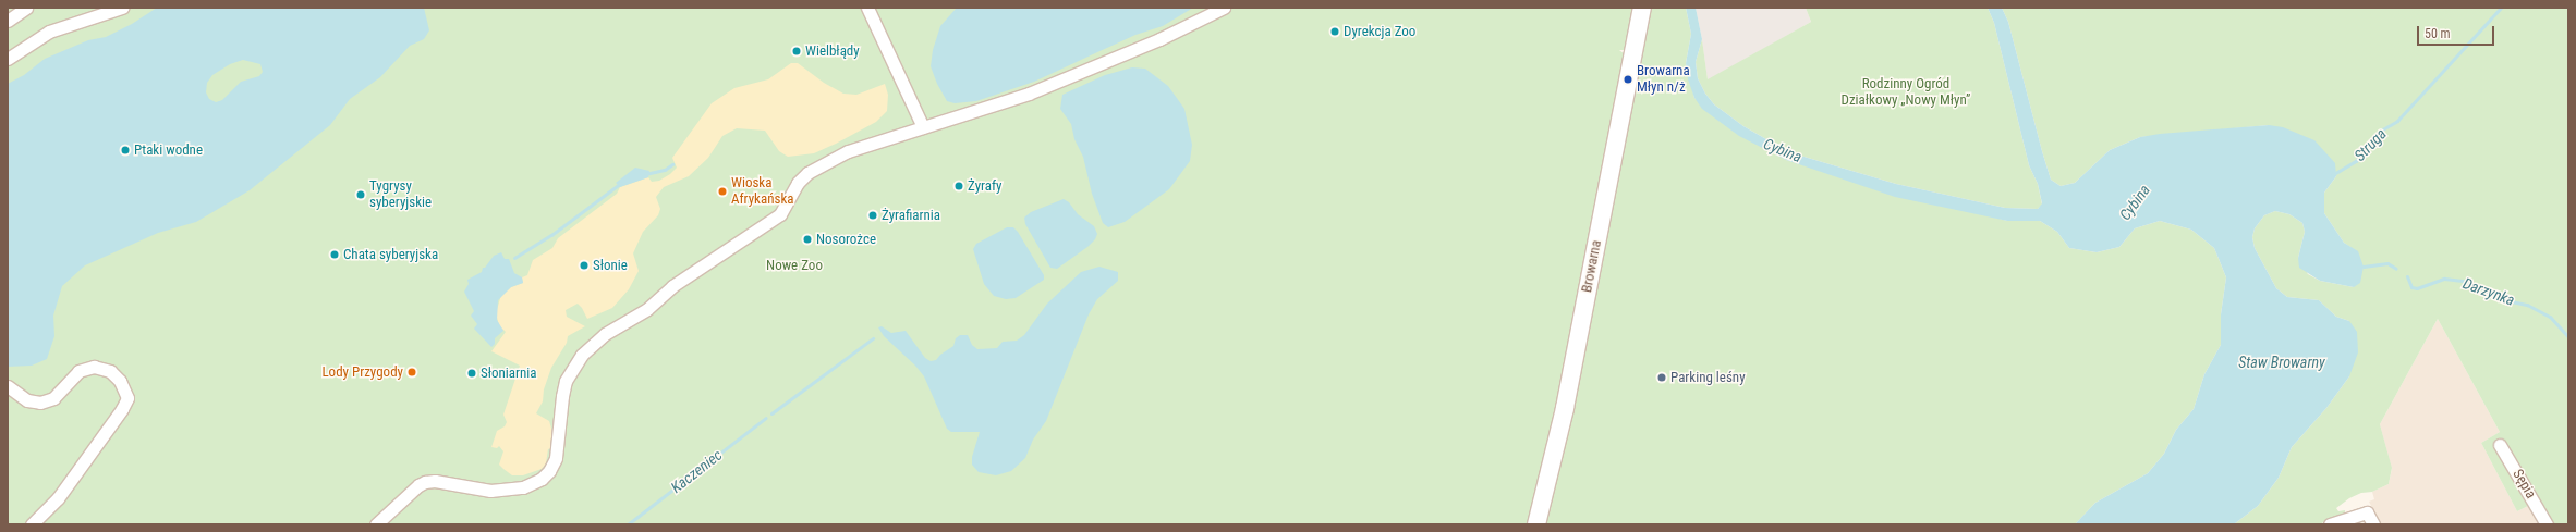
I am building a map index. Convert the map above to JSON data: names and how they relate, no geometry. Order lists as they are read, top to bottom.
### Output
{
  "streets": {
    "street": ["Browarna", "Sępia"]
  },
  "water": [
    "Struga",
    "Cybina",
    "Darzynka",
    "Staw Browarny",
    "Kaczeniec"
  ],
  "parks": ["Rodzinny Ogród Działkowy „Nowy Młyn”", "Nowe Zoo"],
  "places": [
    "Dyrekcja Zoo",
    "Wielbłądy",
    "Browarna Młyn n/ż",
    "Ptaki wodne",
    "Żyrafy",
    "Wioska Afrykańska",
    "Tygrysy syberyjskie",
    "Żyrafiarnia",
    "Nosorożce",
    "Chata syberyjska",
    "Słonie",
    "Lody Przygody",
    "Słoniarnia",
    "Parking leśny"
  ],
  "scale_bar": "50 m"
}
